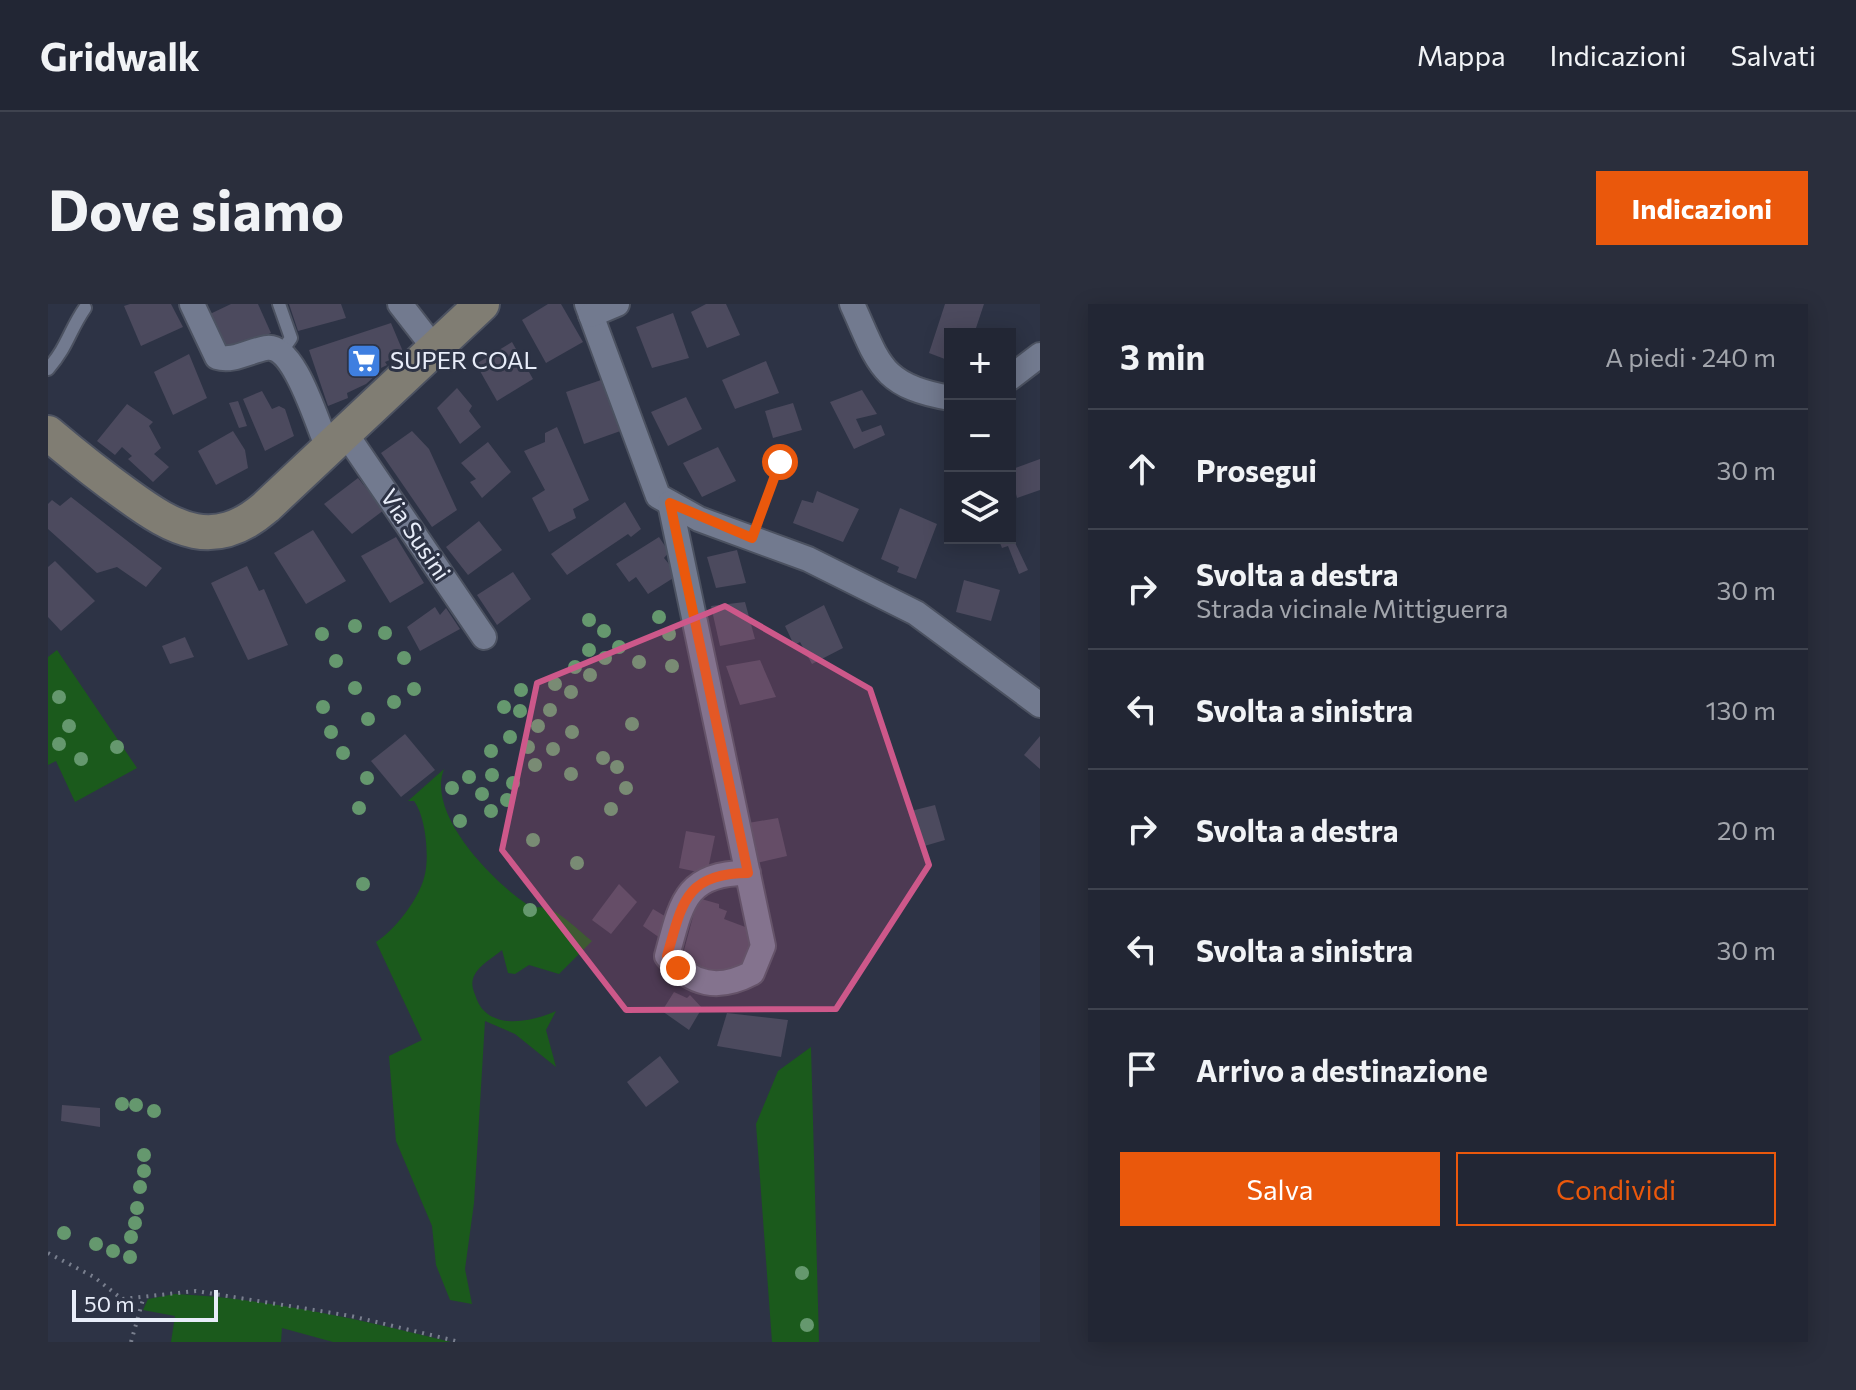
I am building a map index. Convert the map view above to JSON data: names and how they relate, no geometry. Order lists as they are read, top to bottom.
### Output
{
  "streets": {
    "street": ["Via Susini"]
  },
  "places": {
    "supermarket": ["SUPER COAL"]
  },
  "scale_bar": "50 m",
  "page": {
    "header": "Gridwalk",
    "nav": ["Mappa", "Indicazioni", "Salvati"],
    "buttons": [
      "Indicazioni",
      ["Salva", "Condividi"]
    ],
    "title": "Dove siamo",
    "heading": ["3 min", "A piedi · 240 m"],
    "map_buttons": ["+", "−"],
    "list": [
      ["Prosegui", "30 m"],
      ["Svolta a destra", "Strada vicinale Mittiguerra", "30 m"],
      ["Svolta a sinistra", "130 m"],
      ["Svolta a destra", "20 m"],
      ["Svolta a sinistra", "30 m"],
      "Arrivo a destinazione"
    ],
    "scale": "50 m"
  }
}
